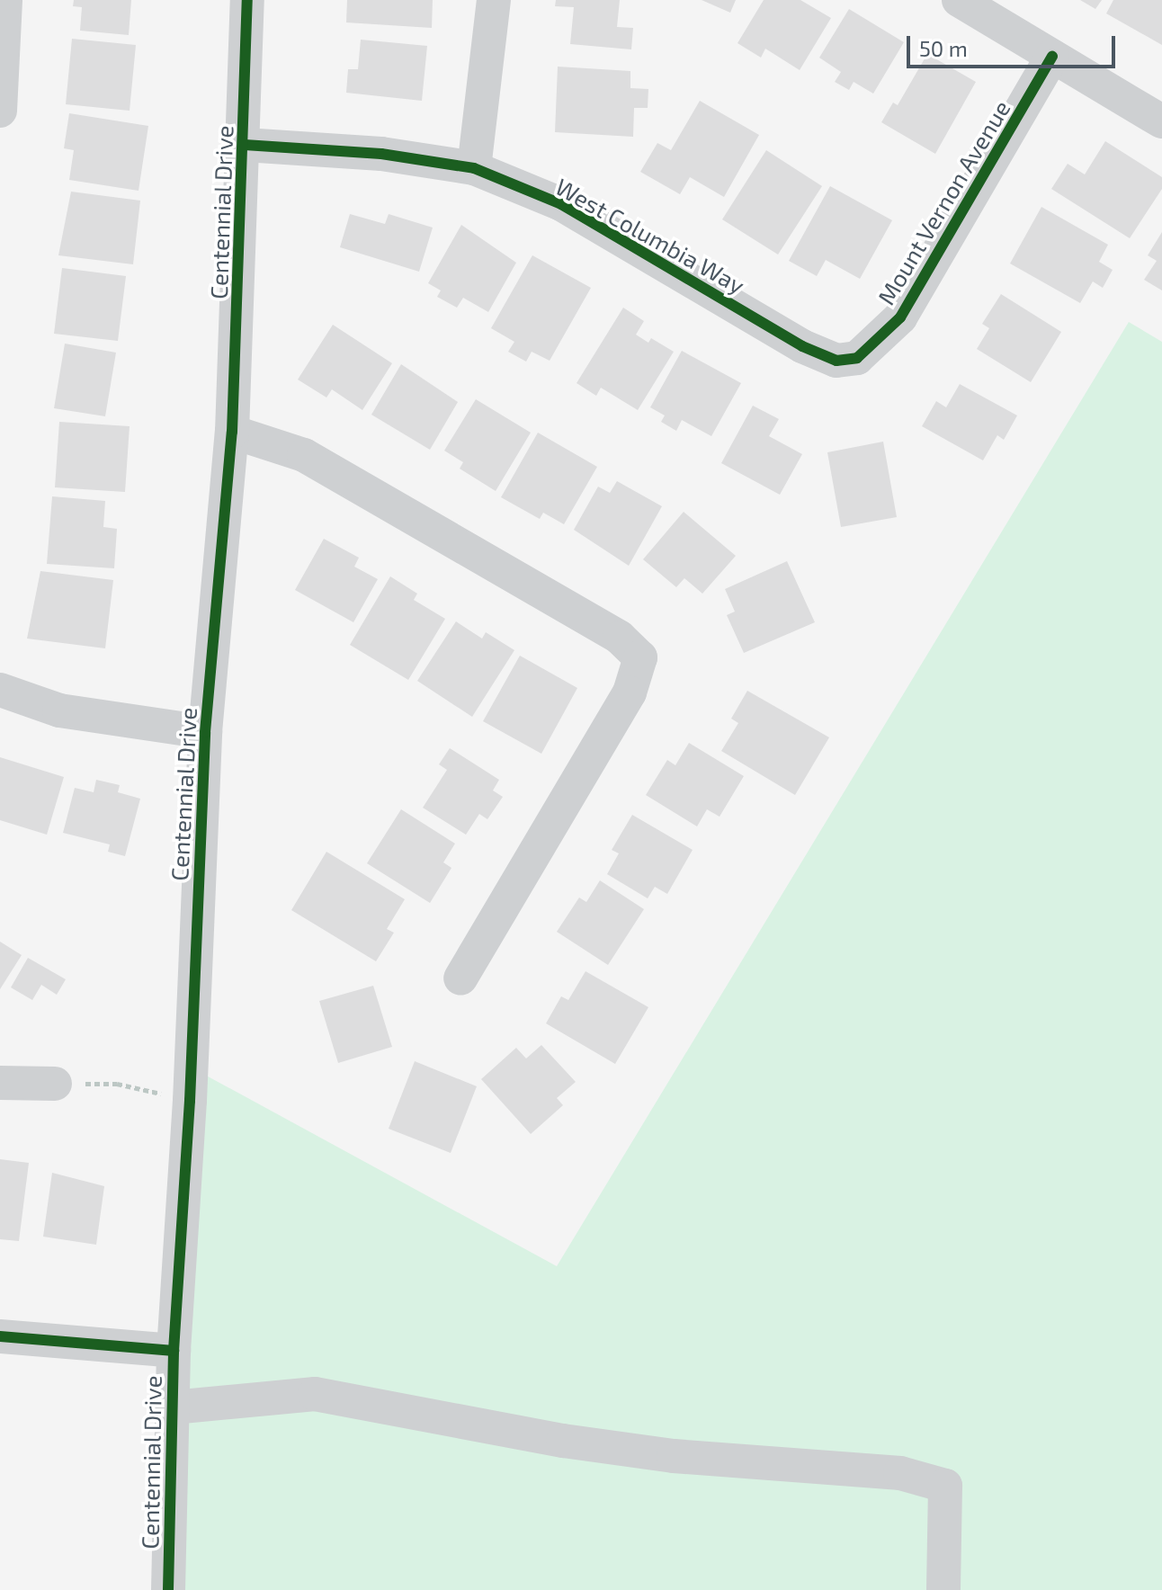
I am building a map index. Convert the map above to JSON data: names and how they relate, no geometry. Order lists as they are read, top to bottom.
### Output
{
  "streets": {
    "street": ["Mount Vernon Avenue", "Centennial Drive", "West Columbia Way"]
  },
  "crossings": [
    ["Mount Vernon Avenue", "West Columbia Way"],
    ["Centennial Drive", "West Columbia Way"]
  ],
  "scale_bar": "50 m"
}
